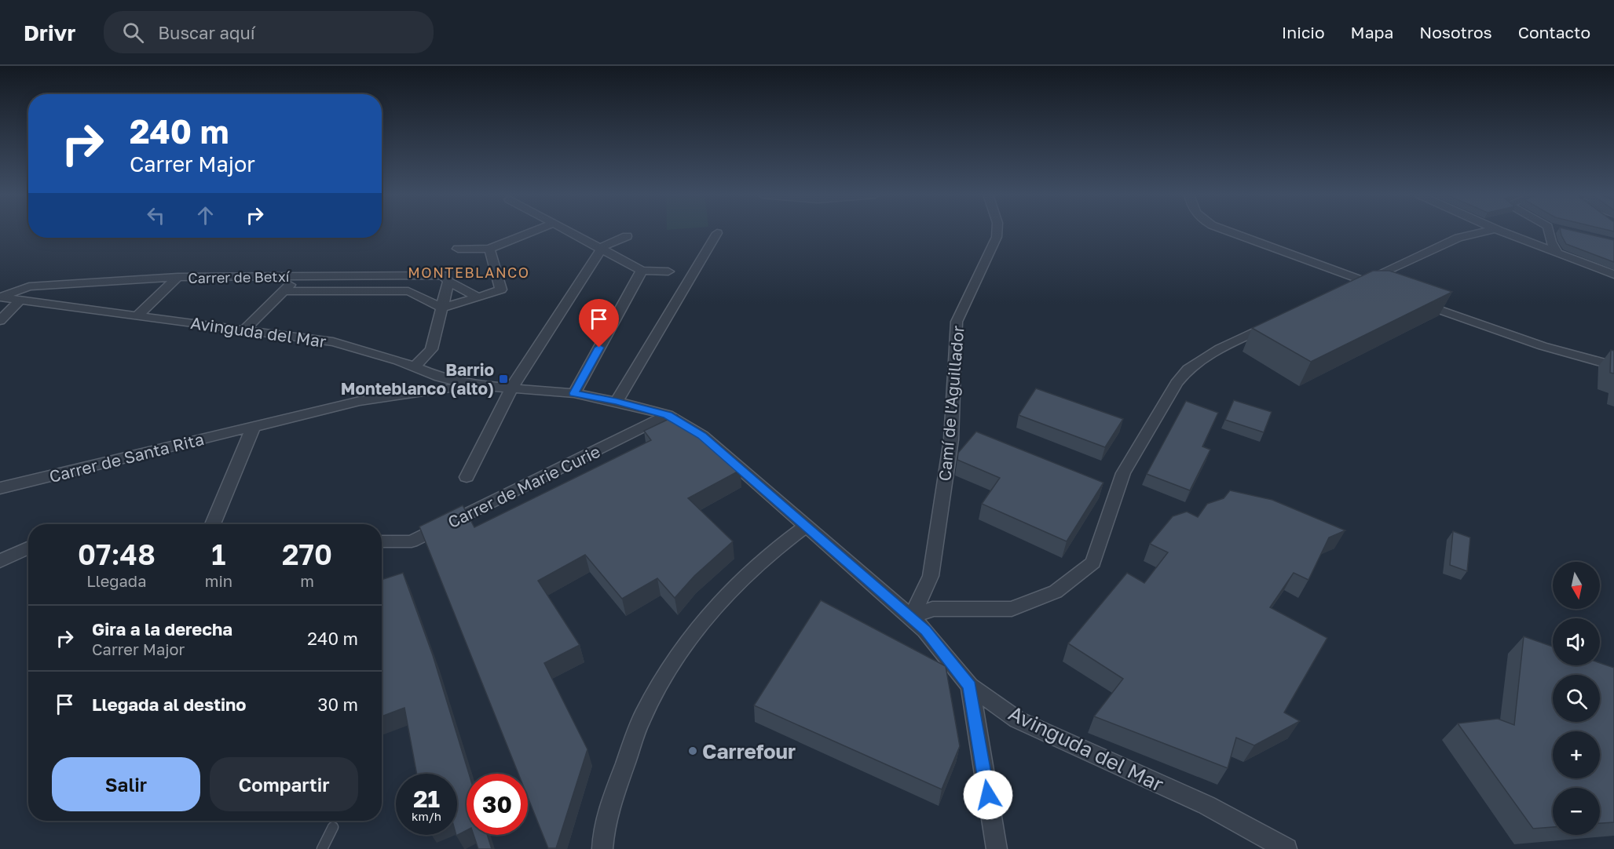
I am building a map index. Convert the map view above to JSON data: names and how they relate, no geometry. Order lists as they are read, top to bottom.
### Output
{
  "streets": {
    "street": [
      "Carrer de Betxí",
      "Avinguda del Mar",
      "Camí de l'Aguillador",
      "Carrer de Santa Rita",
      "Carrer de Marie Curie"
    ]
  },
  "crossings": [
    ["Carrer de Betxí", "Avinguda del Mar"],
    ["Avinguda del Mar", "Camí de l'Aguillador"],
    ["Avinguda del Mar", "Carrer de Santa Rita"],
    ["Avinguda del Mar", "Carrer de Marie Curie"]
  ],
  "districts": ["MONTEBLANCO"],
  "places": {
    "transit": ["Barrio Monteblanco (alto)"],
    "other": ["Carrefour"]
  },
  "north": "bottom",
  "page": {
    "header": "Drivr",
    "search": "Buscar aquí",
    "nav": [
      "Inicio",
      "Mapa",
      "Nosotros",
      "Contacto"
    ],
    "turn": ["240 m", "Carrer Major"],
    "eta": [
      "07:48",
      "Llegada",
      "1",
      "min",
      "270",
      "m"
    ],
    "map_buttons": ["+", "−"],
    "list": [
      {
        "name": "Gira a la derecha",
        "note": "Carrer Major",
        "value": "240 m"
      },
      {
        "name": "Llegada al destino",
        "value": "30 m"
      }
    ],
    "buttons": ["Salir", "Compartir"],
    "speed": "21 km/h",
    "limit": "30"
  }
}
